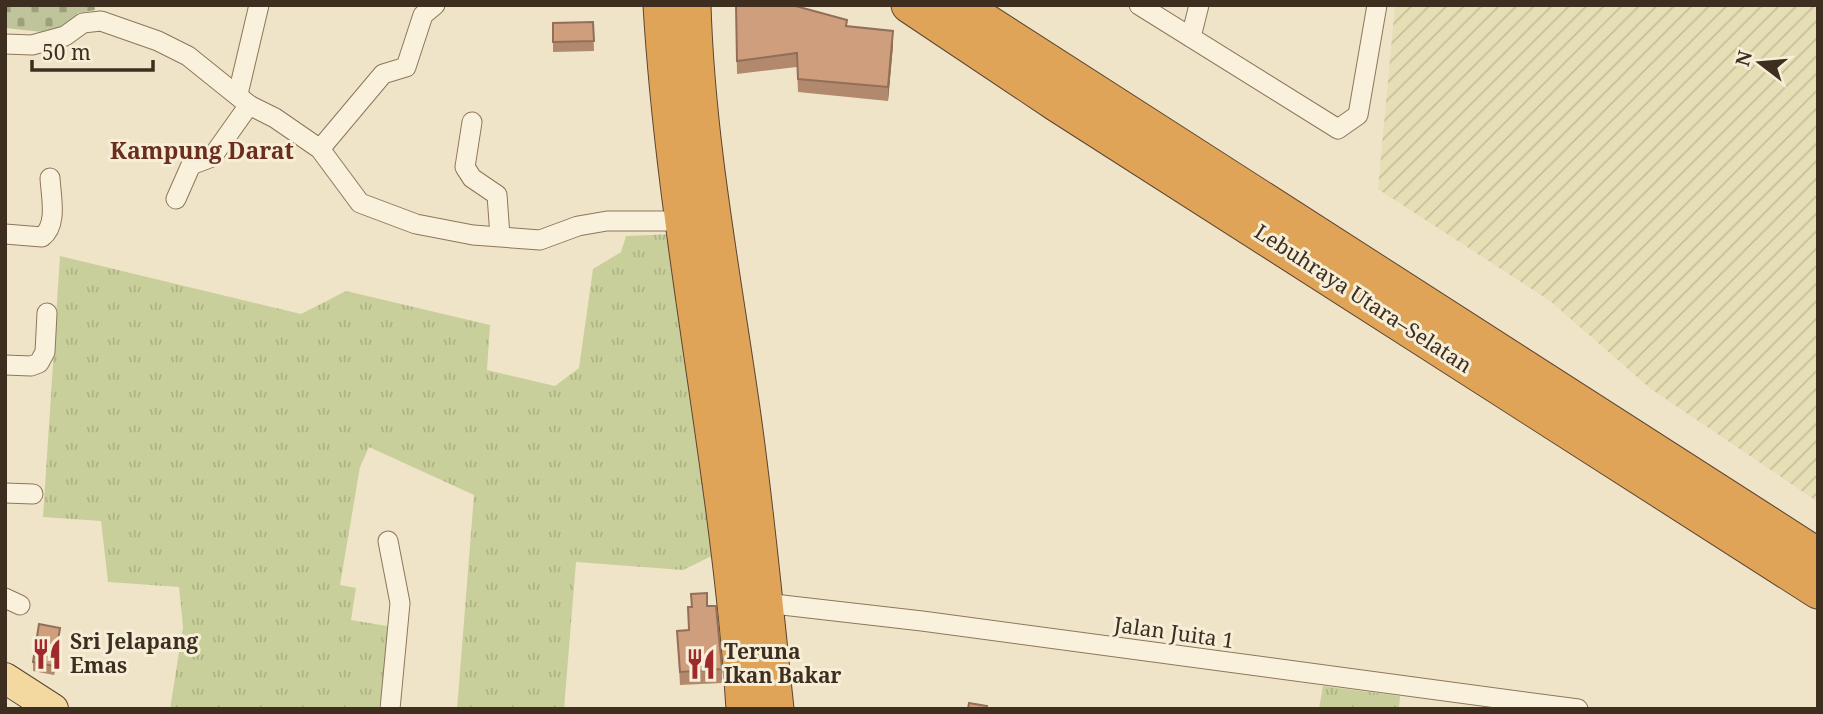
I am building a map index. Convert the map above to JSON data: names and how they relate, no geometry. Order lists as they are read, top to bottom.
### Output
{
  "streets": {
    "highway": ["Lebuhraya Utara–Selatan"],
    "street": ["Jalan Juita 1"]
  },
  "districts": ["Kampung Darat"],
  "places": {
    "restaurant": ["Sri Jelapang Emas", "Teruna Ikan Bakar"]
  },
  "scale_bar": "50 m",
  "north": "left"
}
